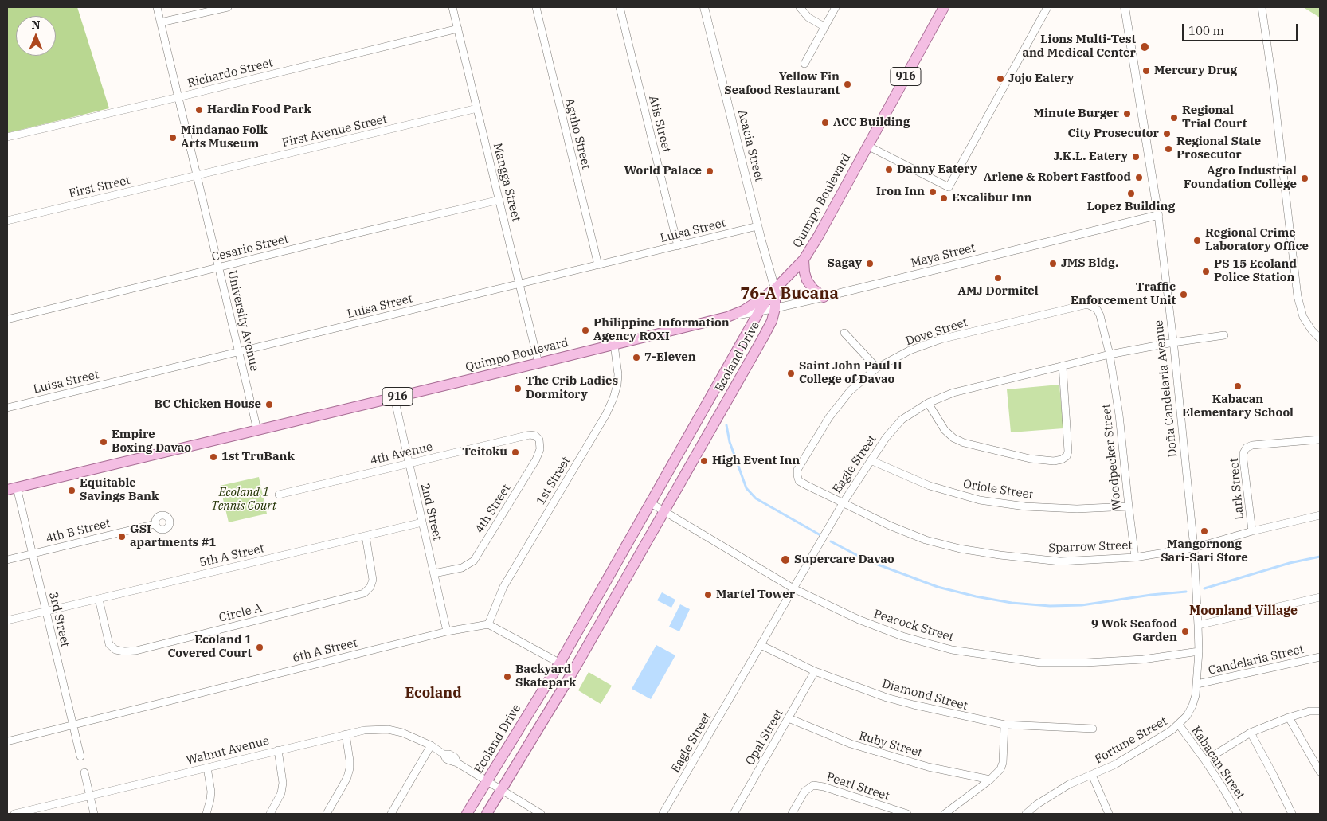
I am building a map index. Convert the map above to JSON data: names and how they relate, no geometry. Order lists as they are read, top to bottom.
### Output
{
  "streets": {
    "main road": ["916", "Quimpo Boulevard", "Ecoland Drive"],
    "street": [
      "Richardo Street",
      "Atis Street",
      "First Avenue Street",
      "Aguho Street",
      "Acacia Street",
      "Mangga Street",
      "First Street",
      "Luisa Street",
      "Cesario Street",
      "Maya Street",
      "University Avenue",
      "Dove Street",
      "Doña Candelaria Avenue",
      "4th Avenue",
      "Woodpecker Street",
      "Eagle Street",
      "1st Street",
      "Lark Street",
      "Oriole Street",
      "4th Street",
      "2nd Street",
      "4th B Street",
      "Sparrow Street",
      "5th A Street",
      "Circle A",
      "3rd Street",
      "Peacock Street",
      "6th A Street",
      "Candelaria Street",
      "Diamond Street",
      "Opal Street",
      "Fortune Street",
      "Ruby Street",
      "Walnut Avenue",
      "Kabacan Street",
      "Pearl Street"
    ]
  },
  "crossings": [
    ["Richardo Street", "Mangga Street"],
    ["Richardo Street", "University Avenue"],
    ["Atis Street", "Luisa Street"],
    ["First Avenue Street", "Mangga Street"],
    ["First Avenue Street", "First Street"],
    ["First Avenue Street", "University Avenue"],
    ["Aguho Street", "Luisa Street"],
    ["Acacia Street", "Quimpo Boulevard"],
    ["Acacia Street", "Luisa Street"],
    ["Acacia Street", "Ecoland Drive"],
    ["Mangga Street", "Quimpo Boulevard"],
    ["Mangga Street", "Luisa Street"],
    ["Mangga Street", "Cesario Street"],
    ["First Street", "University Avenue"],
    ["Quimpo Boulevard", "Maya Street"],
    ["Quimpo Boulevard", "University Avenue"],
    ["Quimpo Boulevard", "Ecoland Drive"],
    ["Quimpo Boulevard", "1st Street"],
    ["Quimpo Boulevard", "2nd Street"],
    ["Quimpo Boulevard", "3rd Street"],
    ["Luisa Street", "University Avenue"],
    ["Cesario Street", "University Avenue"],
    ["Maya Street", "Ecoland Drive"],
    ["Maya Street", "Doña Candelaria Avenue"],
    ["Dove Street", "Woodpecker Street"],
    ["Dove Street", "Eagle Street"],
    ["Dove Street", "Sparrow Street"],
    ["Ecoland Drive", "Peacock Street"],
    ["Ecoland Drive", "Walnut Avenue"],
    ["Doña Candelaria Avenue", "Eagle Street"],
    ["Doña Candelaria Avenue", "Sparrow Street"],
    ["Doña Candelaria Avenue", "Peacock Street"],
    ["Doña Candelaria Avenue", "Fortune Street"],
    ["4th Avenue", "4th Street"],
    ["4th Avenue", "2nd Street"],
    ["Woodpecker Street", "Eagle Street"],
    ["Woodpecker Street", "Oriole Street"],
    ["Woodpecker Street", "Sparrow Street"],
    ["Eagle Street", "Oriole Street"],
    ["Eagle Street", "Sparrow Street"],
    ["Eagle Street", "Peacock Street"],
    ["Eagle Street", "Diamond Street"],
    ["1st Street", "6th A Street"],
    ["Lark Street", "Sparrow Street"],
    ["4th Street", "2nd Street"],
    ["2nd Street", "5th A Street"],
    ["2nd Street", "6th A Street"],
    ["4th B Street", "3rd Street"],
    ["5th A Street", "Circle A"],
    ["5th A Street", "3rd Street"],
    ["3rd Street", "6th A Street"],
    ["Peacock Street", "Fortune Street"],
    ["Candelaria Street", "Fortune Street"],
    ["Diamond Street", "Opal Street"],
    ["Opal Street", "Ruby Street"],
    ["Fortune Street", "Kabacan Street"]
  ],
  "districts": ["76-A Bucana", "Moonland Village", "Ecoland"],
  "parks": ["Ecoland 1 Tennis Court"],
  "places": [
    "Lions Multi-Test and Medical Center",
    "Mercury Drug",
    "Jojo Eatery",
    "Yellow Fin Seafood Restaurant",
    "Hardin Food Park",
    "Minute Burger",
    "Regional Trial Court",
    "ACC Building",
    "City Prosecutor",
    "Mindanao Folk Arts Museum",
    "Regional State Prosecutor",
    "J.K.L. Eatery",
    "Danny Eatery",
    "World Palace",
    "Arlene & Robert Fastfood",
    "Agro Industrial Foundation College",
    "Iron Inn",
    "Lopez Building",
    "Excalibur Inn",
    "Regional Crime Laboratory Office",
    "Sagay",
    "JMS Bldg.",
    "PS 15 Ecoland Police Station",
    "AMJ Dormitel",
    "Traffic Enforcement Unit",
    "Philippine Information Agency ROXI",
    "7-Eleven",
    "Saint John Paul II College of Davao",
    "Kabacan Elementary School",
    "The Crib Ladies Dormitory",
    "BC Chicken House",
    "Empire Boxing Davao",
    "Teitoku",
    "1st TruBank",
    "High Event Inn",
    "Equitable Savings Bank",
    "Mangornong Sari-Sari Store",
    "GSI apartments #1",
    "Supercare Davao",
    "Martel Tower",
    "9 Wok Seafood Garden",
    "Ecoland 1 Covered Court",
    "Backyard Skatepark"
  ],
  "scale_bar": "100 m",
  "north": "top"
}
